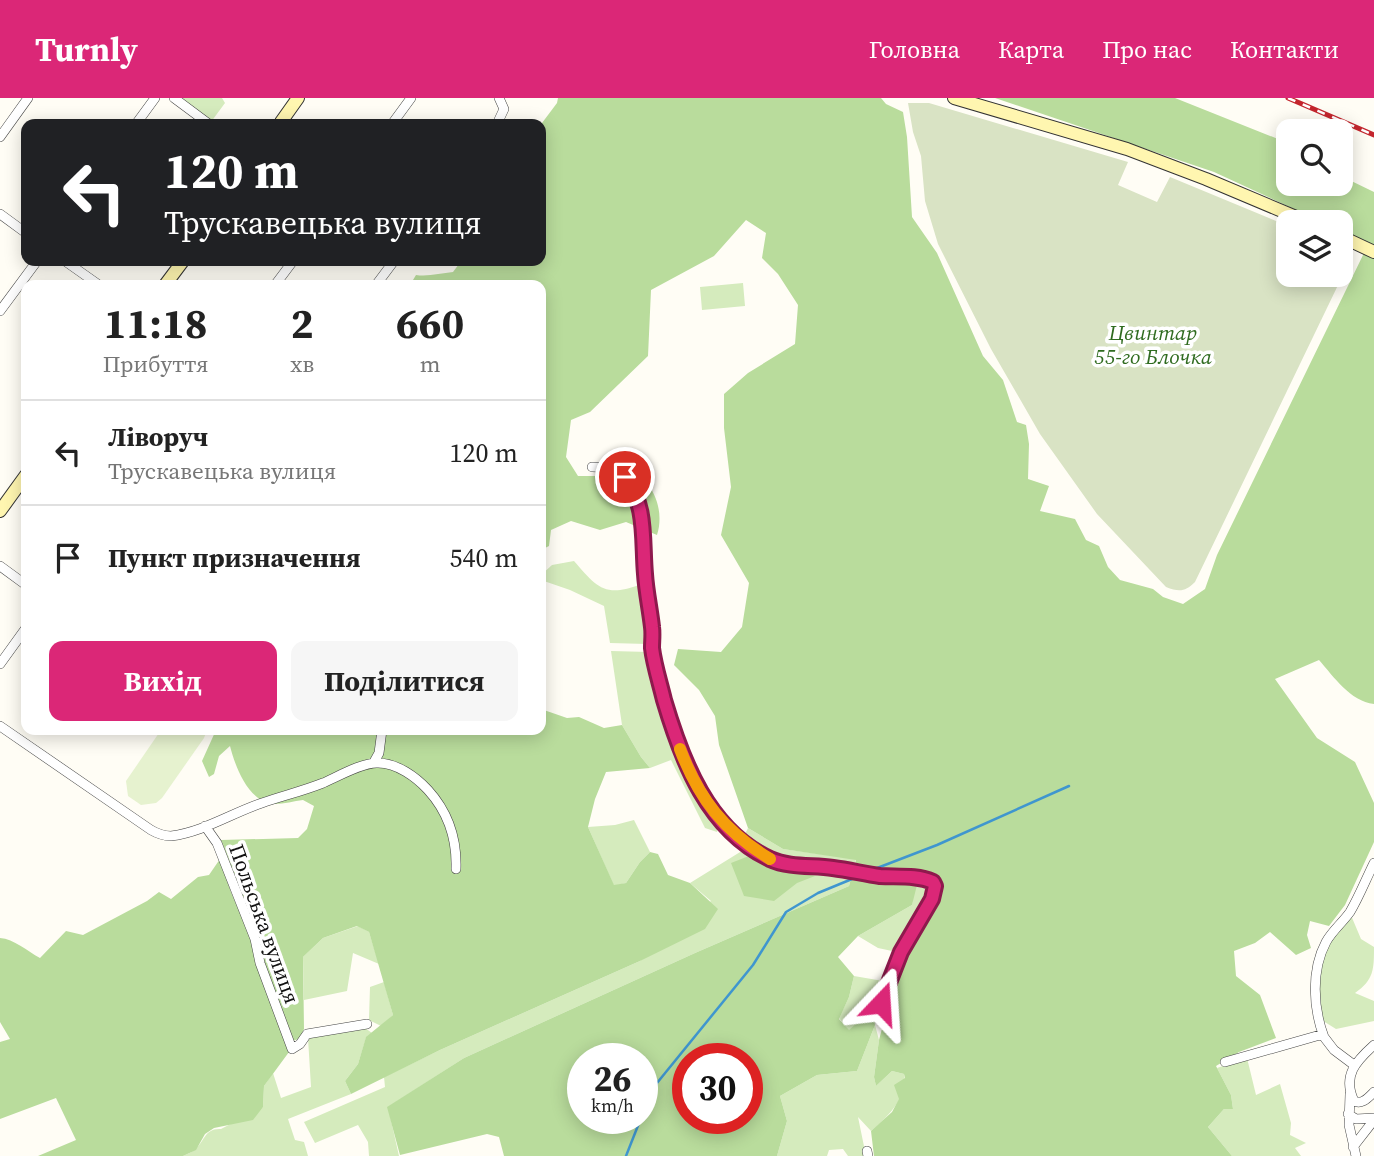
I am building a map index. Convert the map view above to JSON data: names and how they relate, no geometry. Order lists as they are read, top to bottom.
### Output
{
  "streets": {
    "street": ["Польська вулиця"]
  },
  "parks": ["Цвинтар 55-го Блочка"],
  "page": {
    "header": "Turnly",
    "nav": [
      "Головна",
      "Карта",
      "Про нас",
      "Контакти"
    ],
    "turn": ["120 m", "Трускавецька вулиця"],
    "eta": [
      "11:18",
      "Прибуття",
      "2",
      "хв",
      "660",
      "m"
    ],
    "list": [
      {
        "name": "Ліворуч",
        "note": "Трускавецька вулиця",
        "value": "120 m"
      },
      {
        "name": "Пункт призначення",
        "value": "540 m"
      }
    ],
    "buttons": ["Вихід", "Поділитися"],
    "speed": "26 km/h",
    "limit": "30"
  }
}
